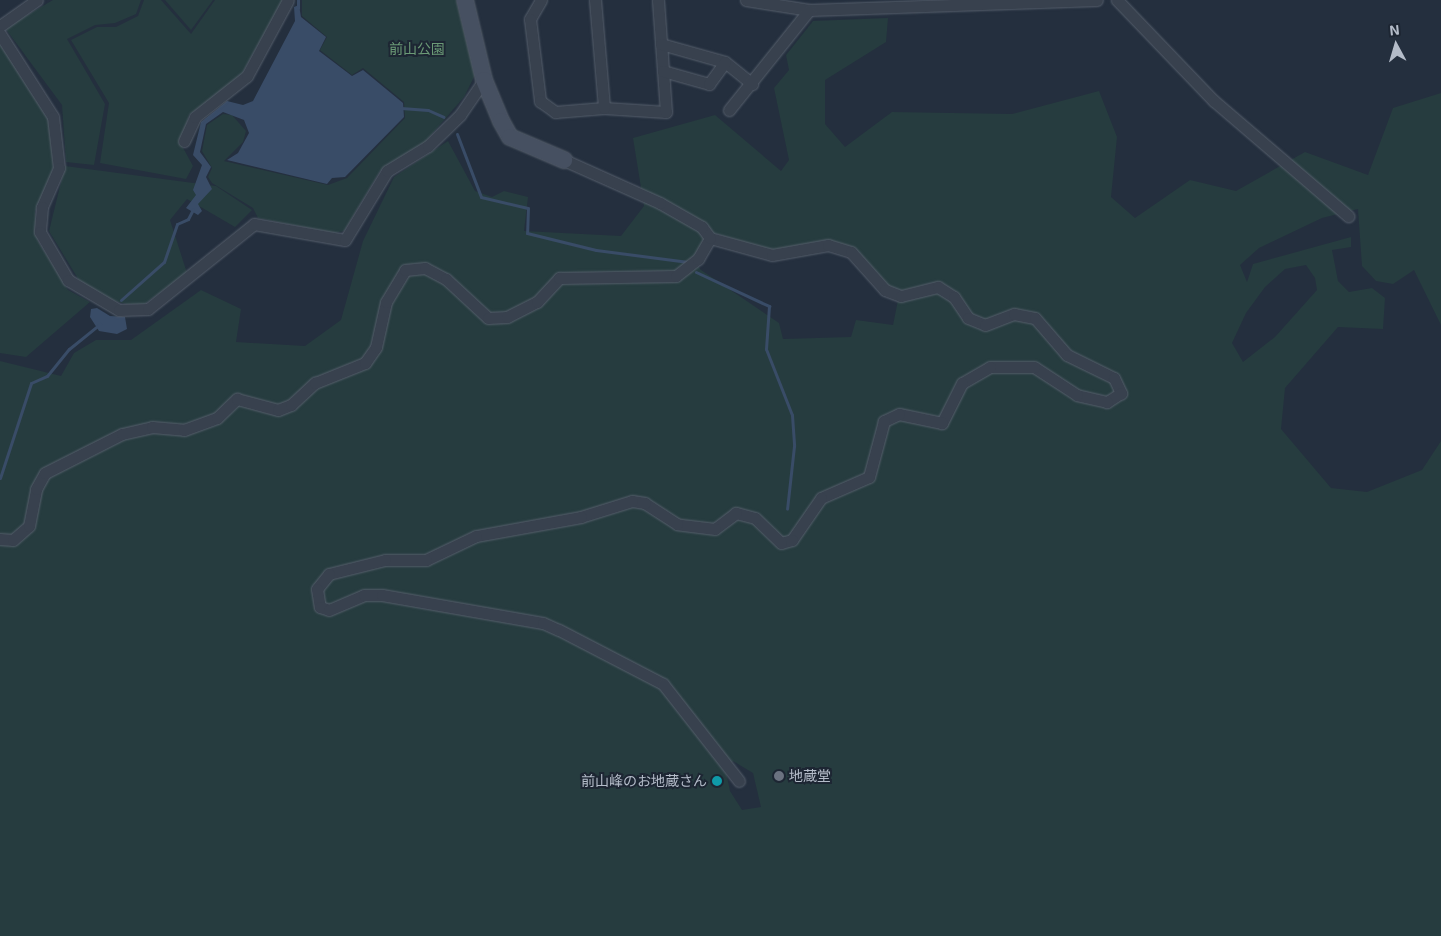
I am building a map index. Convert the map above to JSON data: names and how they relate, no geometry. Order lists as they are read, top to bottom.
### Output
{
  "parks": ["前山公園"],
  "places": ["地蔵堂", "前山峰のお地蔵さん"],
  "north": "top"
}
